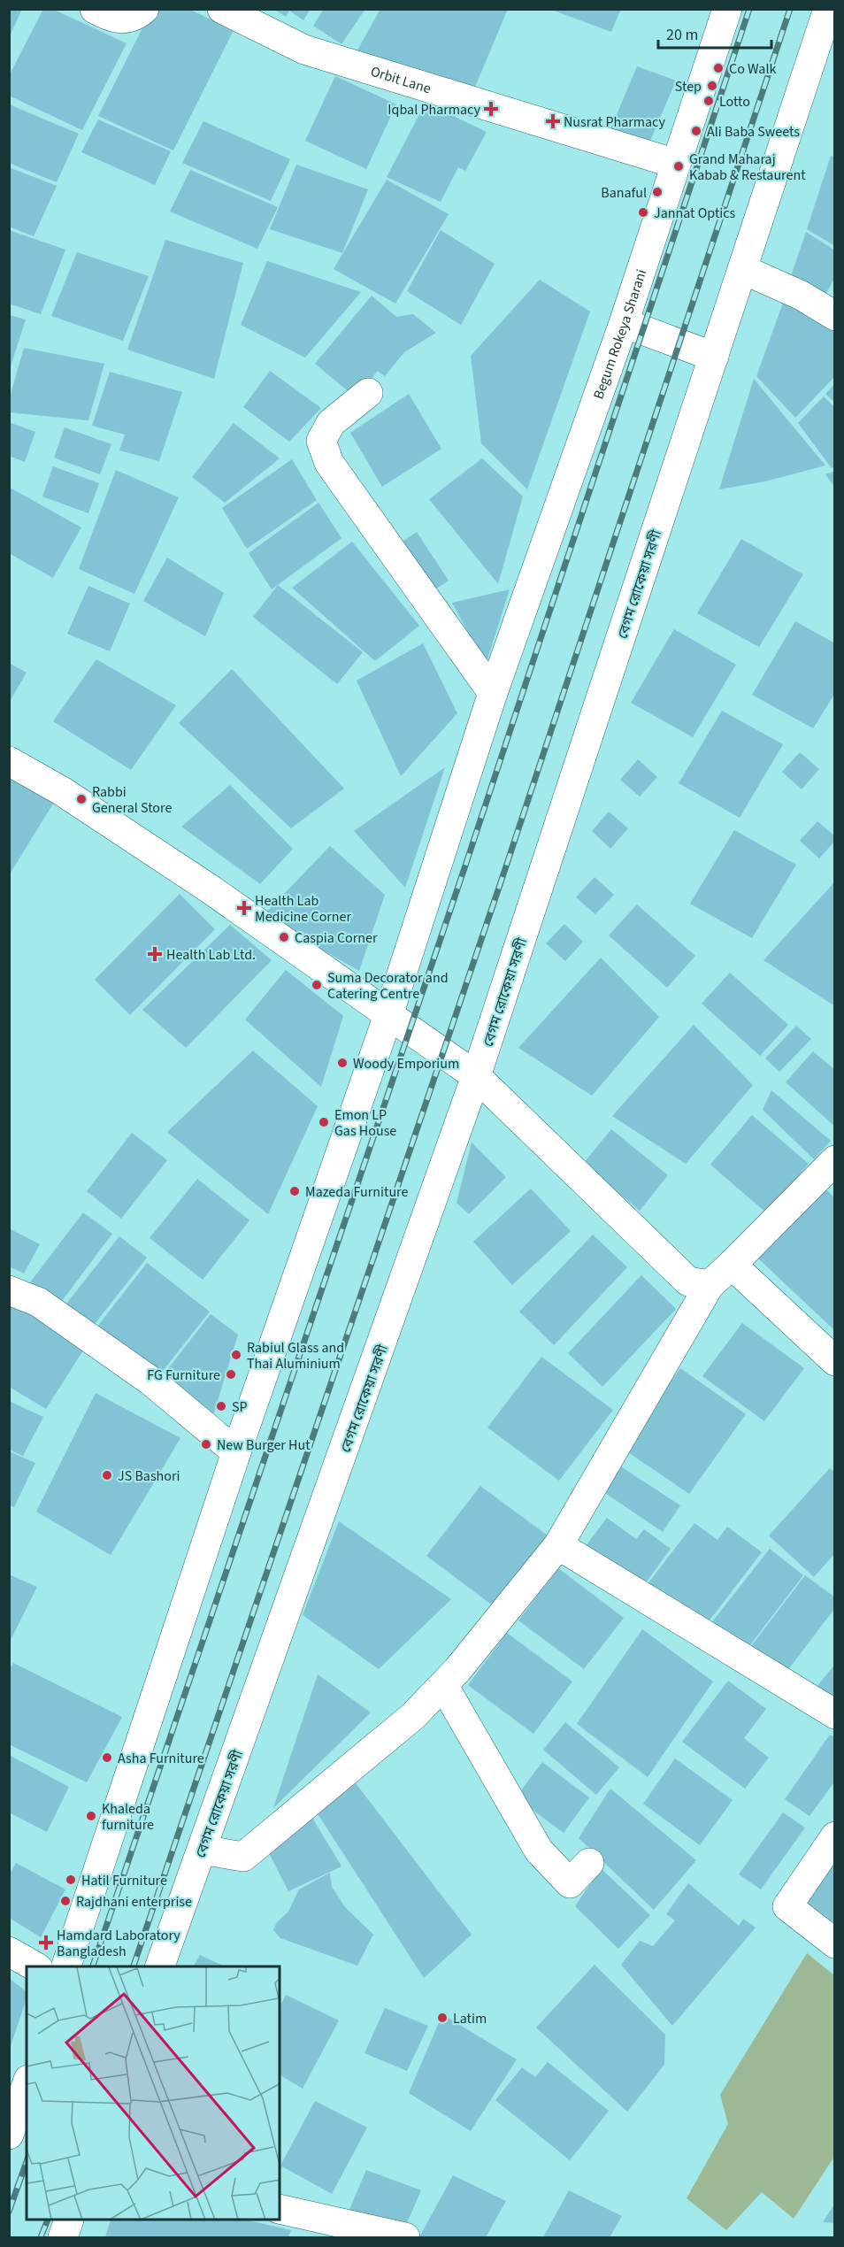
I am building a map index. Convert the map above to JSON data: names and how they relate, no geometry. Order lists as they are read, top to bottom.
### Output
{
  "streets": {
    "main road": ["Orbit Lane", "Begum Rokeya Sharani", "বেগম রোকেয়া সরণী"]
  },
  "crossings": [
    ["Orbit Lane", "Begum Rokeya Sharani"]
  ],
  "places": {
    "other": [
      "Co Walk",
      "Step",
      "Lotto",
      "Ali Baba Sweets",
      "Grand Maharaj Kabab & Restaurent",
      "Banaful",
      "Jannat Optics",
      "Rabbi General Store",
      "Caspia Corner",
      "Suma Decorator and Catering Centre",
      "Woody Emporium",
      "Emon LP Gas House",
      "Mazeda Furniture",
      "Rabiul Glass and Thai Aluminium",
      "FG Furniture",
      "SP",
      "New Burger Hut",
      "JS Bashori",
      "Asha Furniture",
      "Khaleda furniture",
      "Hatil Furniture",
      "Rajdhani enterprise",
      "Latim"
    ],
    "health": [
      "Iqbal Pharmacy",
      "Nusrat Pharmacy",
      "Health Lab Medicine Corner",
      "Health Lab Ltd.",
      "Hamdard Laboratory Bangladesh"
    ]
  },
  "scale_bar": "20 m"
}
